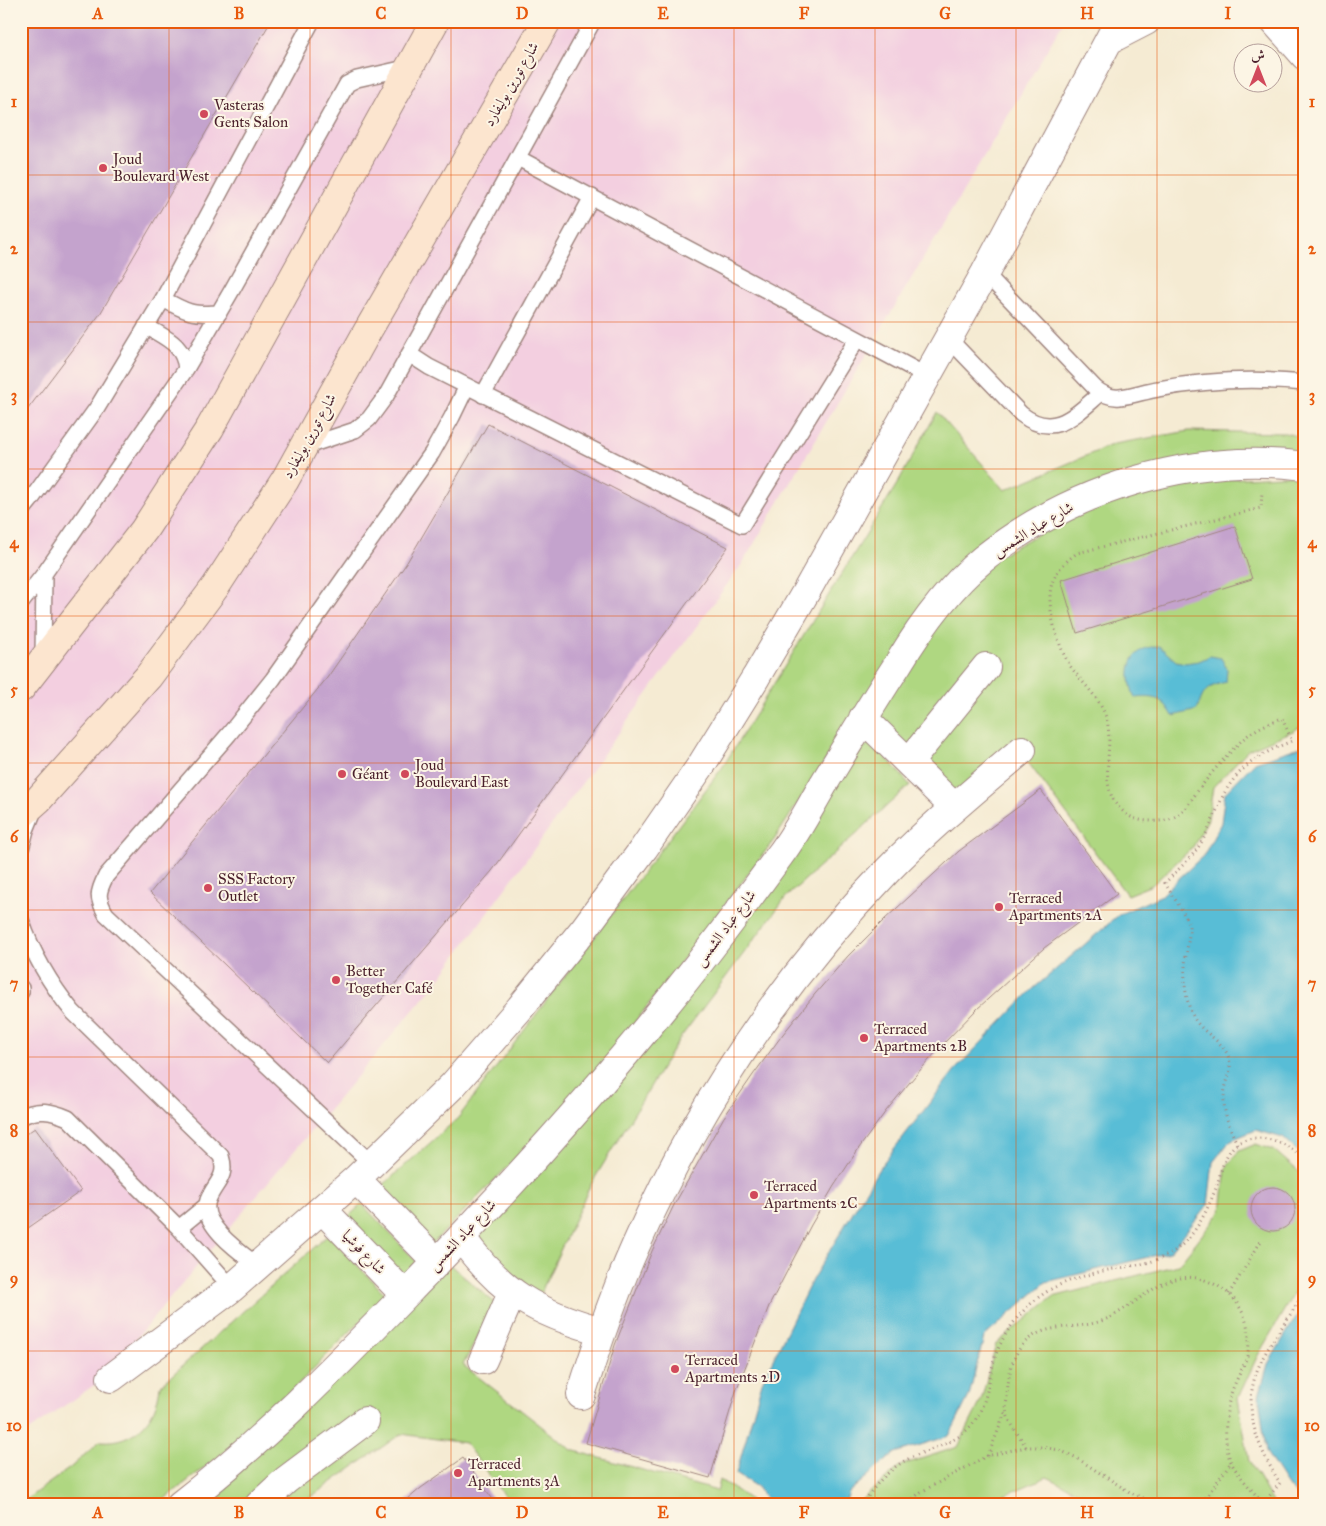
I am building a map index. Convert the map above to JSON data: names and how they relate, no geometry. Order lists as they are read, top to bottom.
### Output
{
  "streets": {
    "main road": ["شارع تورين بوليفارد"],
    "street": ["شارع عباد الشمس", "شارع فوشيا"]
  },
  "crossings": [
    ["شارع عباد الشمس", "شارع فوشيا"]
  ],
  "places": [
    "Vasteras Gents Salon",
    "Joud Boulevard West",
    "Géant",
    "Joud Boulevard East",
    "SSS Factory Outlet",
    "Terraced Apartments 2A",
    "Better Together Café",
    "Terraced Apartments 2B",
    "Terraced Apartments 2C",
    "Terraced Apartments 2D",
    "Terraced Apartments 3A"
  ],
  "north": "top",
  "grid": {
    "columns": [
      "A",
      "B",
      "C",
      "D",
      "E",
      "F",
      "G",
      "H",
      "I"
    ],
    "rows": [
      "1",
      "2",
      "3",
      "4",
      "5",
      "6",
      "7",
      "8",
      "9",
      "10"
    ]
  }
}
